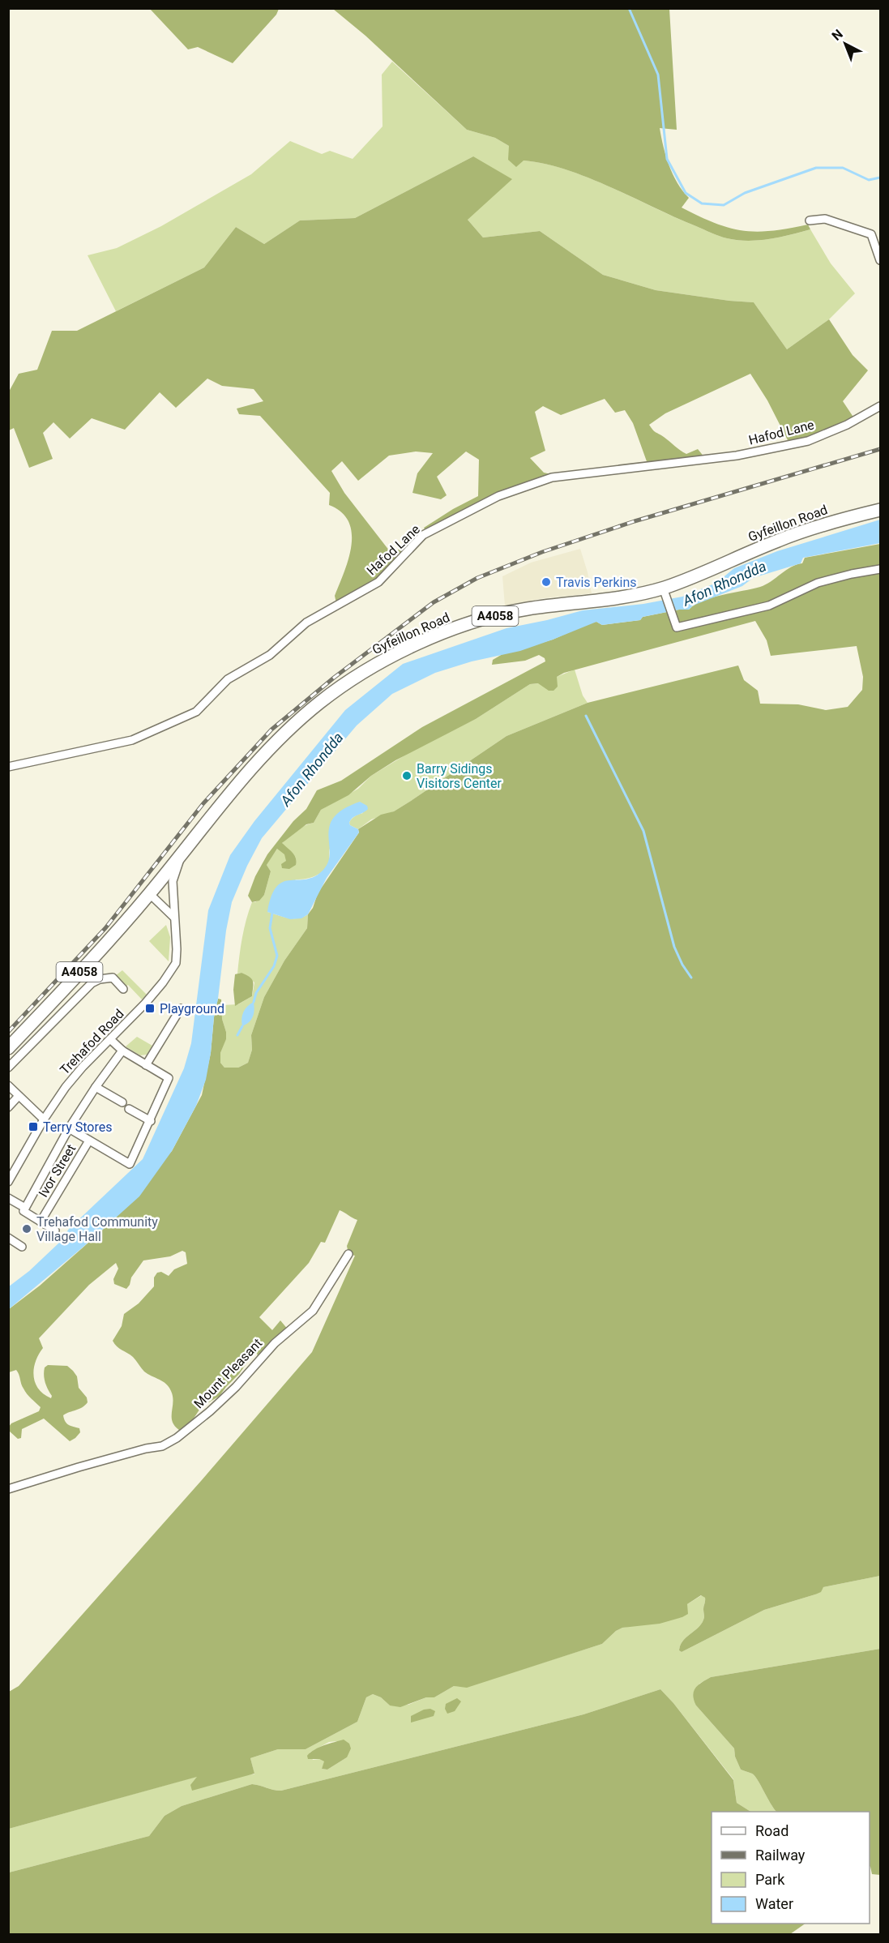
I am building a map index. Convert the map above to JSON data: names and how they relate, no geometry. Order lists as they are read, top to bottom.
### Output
{
  "streets": {
    "main road": ["Gyfeillon Road", "A4058"],
    "street": [
      "Hafod Lane",
      "Trehafod Road",
      "Ivor Street",
      "Mount Pleasant"
    ]
  },
  "crossings": [
    ["Gyfeillon Road", "A4058"],
    ["Gyfeillon Road", "Trehafod Road"]
  ],
  "water": ["Afon Rhondda"],
  "places": {
    "other": ["Travis Perkins", "Barry Sidings Visitors Center", "Trehafod Community Village Hall"],
    "transit": ["Playground", "Terry Stores"]
  },
  "legend": [
    "Road",
    "Railway",
    "Park",
    "Water"
  ],
  "north": "top left"
}
